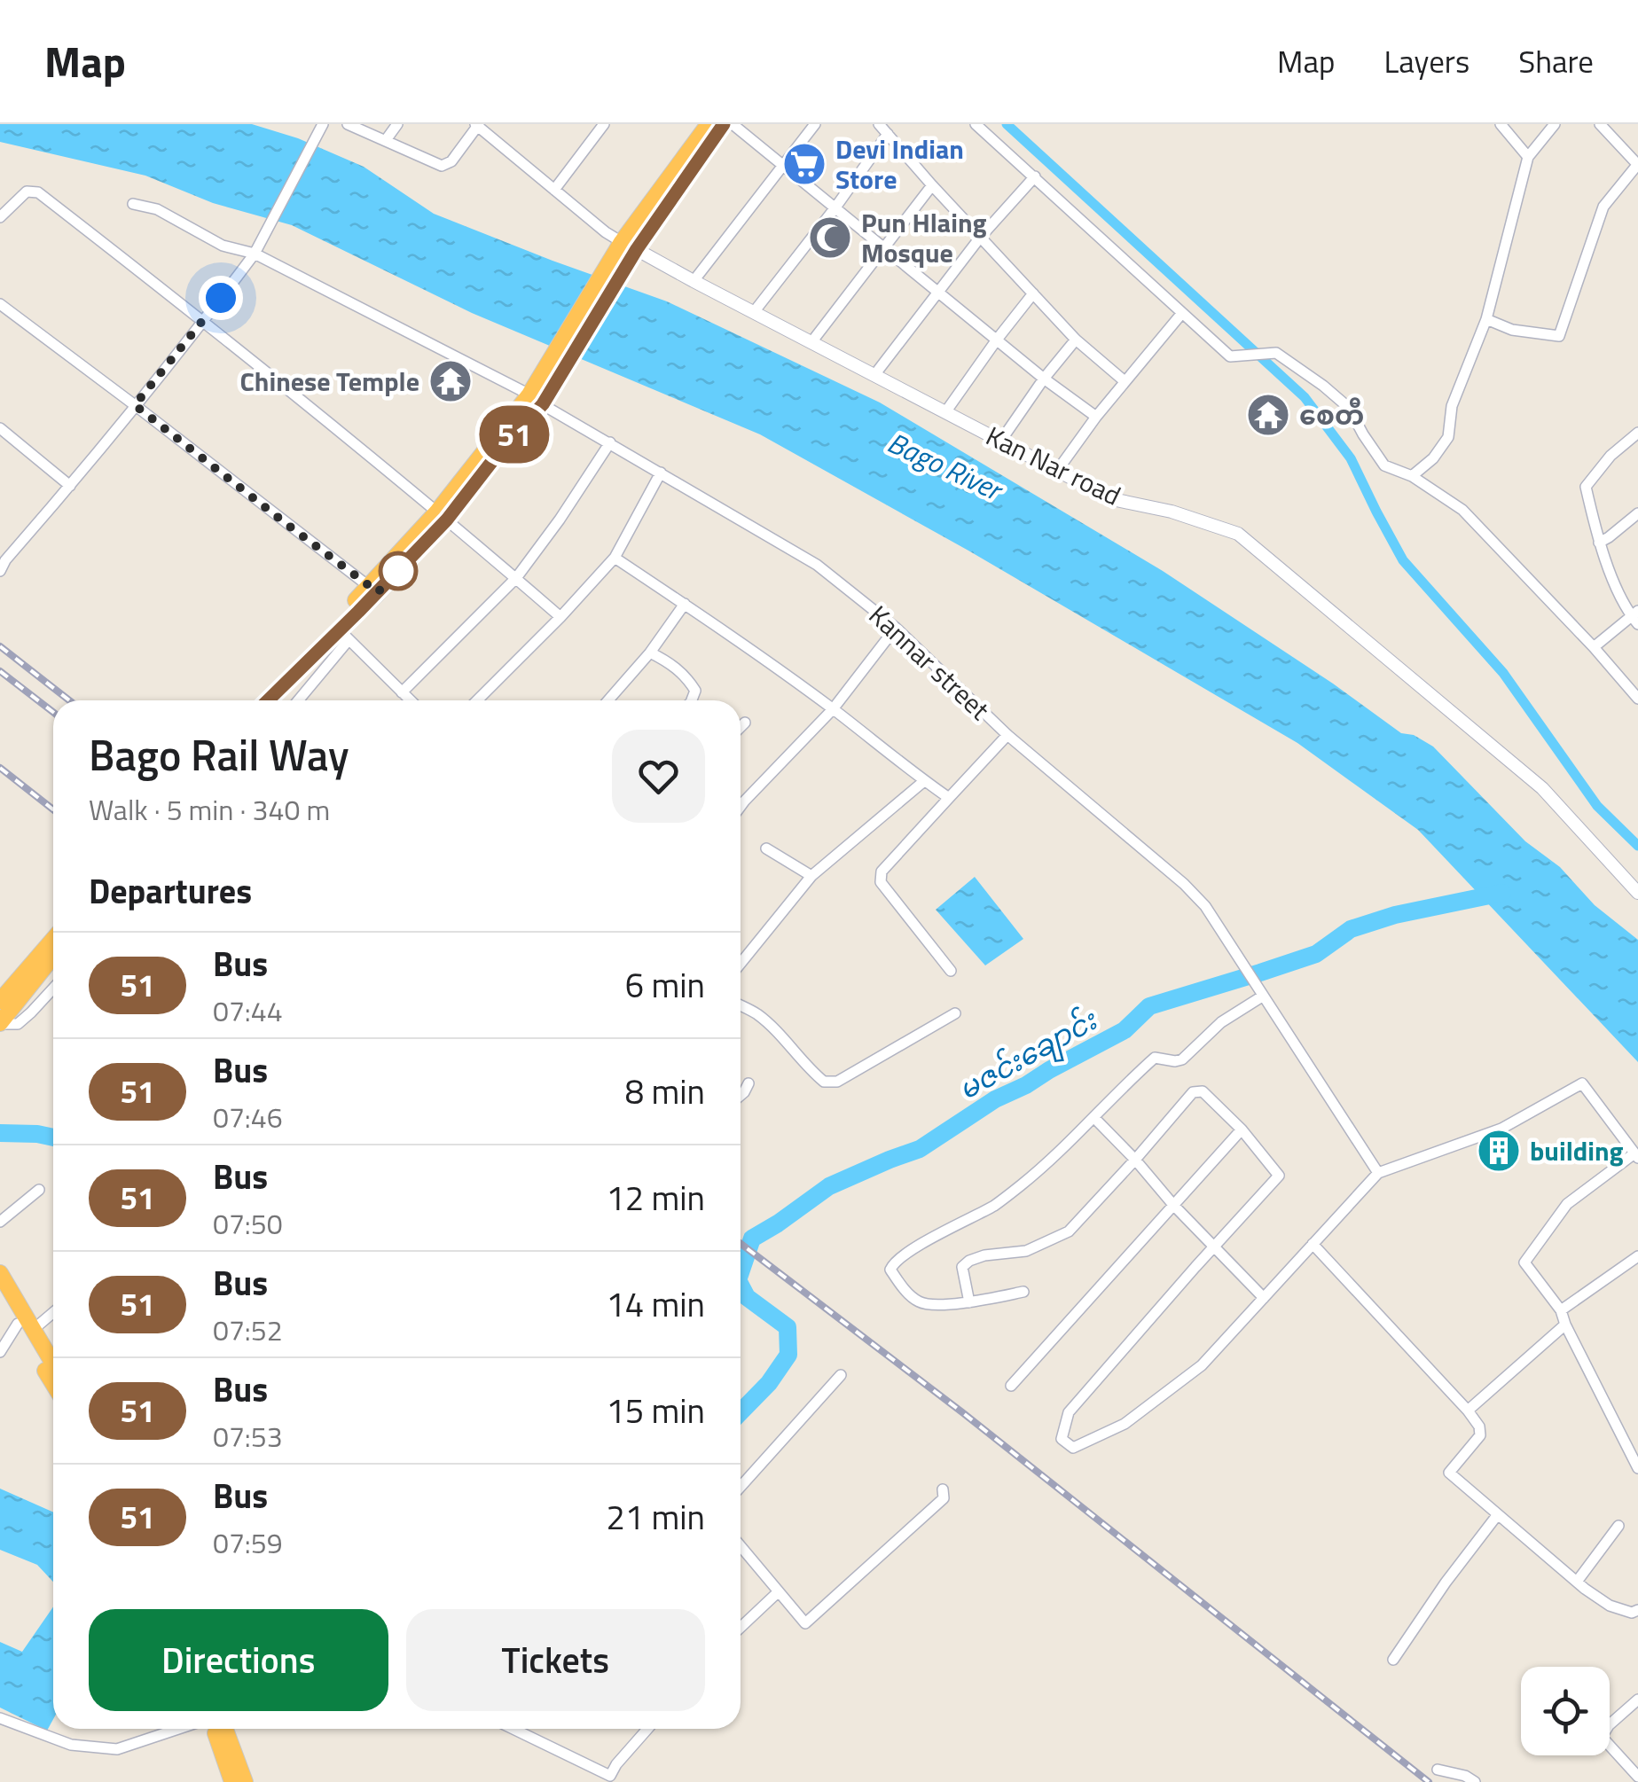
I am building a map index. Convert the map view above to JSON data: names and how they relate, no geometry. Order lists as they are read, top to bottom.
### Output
{
  "streets": {
    "street": ["Kan Nar road", "Kannar street"]
  },
  "water": ["Bago River", "မဇင်းချောင်း"],
  "places": {
    "supermarket": ["Devi Indian Store"],
    "mosque": ["Pun Hlaing Mosque"],
    "temple": ["Chinese Temple", "စေတီ"],
    "building": ["building"]
  },
  "lines": ["bus line 51"],
  "page": {
    "header": "Map",
    "nav": ["Map", "Layers", "Share"],
    "on_map": "51",
    "heading": [
      ["Bago Rail Way", "Walk · 5 min · 340 m"],
      "Departures"
    ],
    "list": [
      {
        "mark": "51",
        "name": "Bus",
        "note": "07:44",
        "value": "6 min"
      },
      {
        "mark": "51",
        "name": "Bus",
        "note": "07:46",
        "value": "8 min"
      },
      {
        "mark": "51",
        "name": "Bus",
        "note": "07:50",
        "value": "12 min"
      },
      {
        "mark": "51",
        "name": "Bus",
        "note": "07:52",
        "value": "14 min"
      },
      {
        "mark": "51",
        "name": "Bus",
        "note": "07:53",
        "value": "15 min"
      },
      {
        "mark": "51",
        "name": "Bus",
        "note": "07:59",
        "value": "21 min"
      }
    ],
    "buttons": ["Directions", "Tickets"]
  }
}
